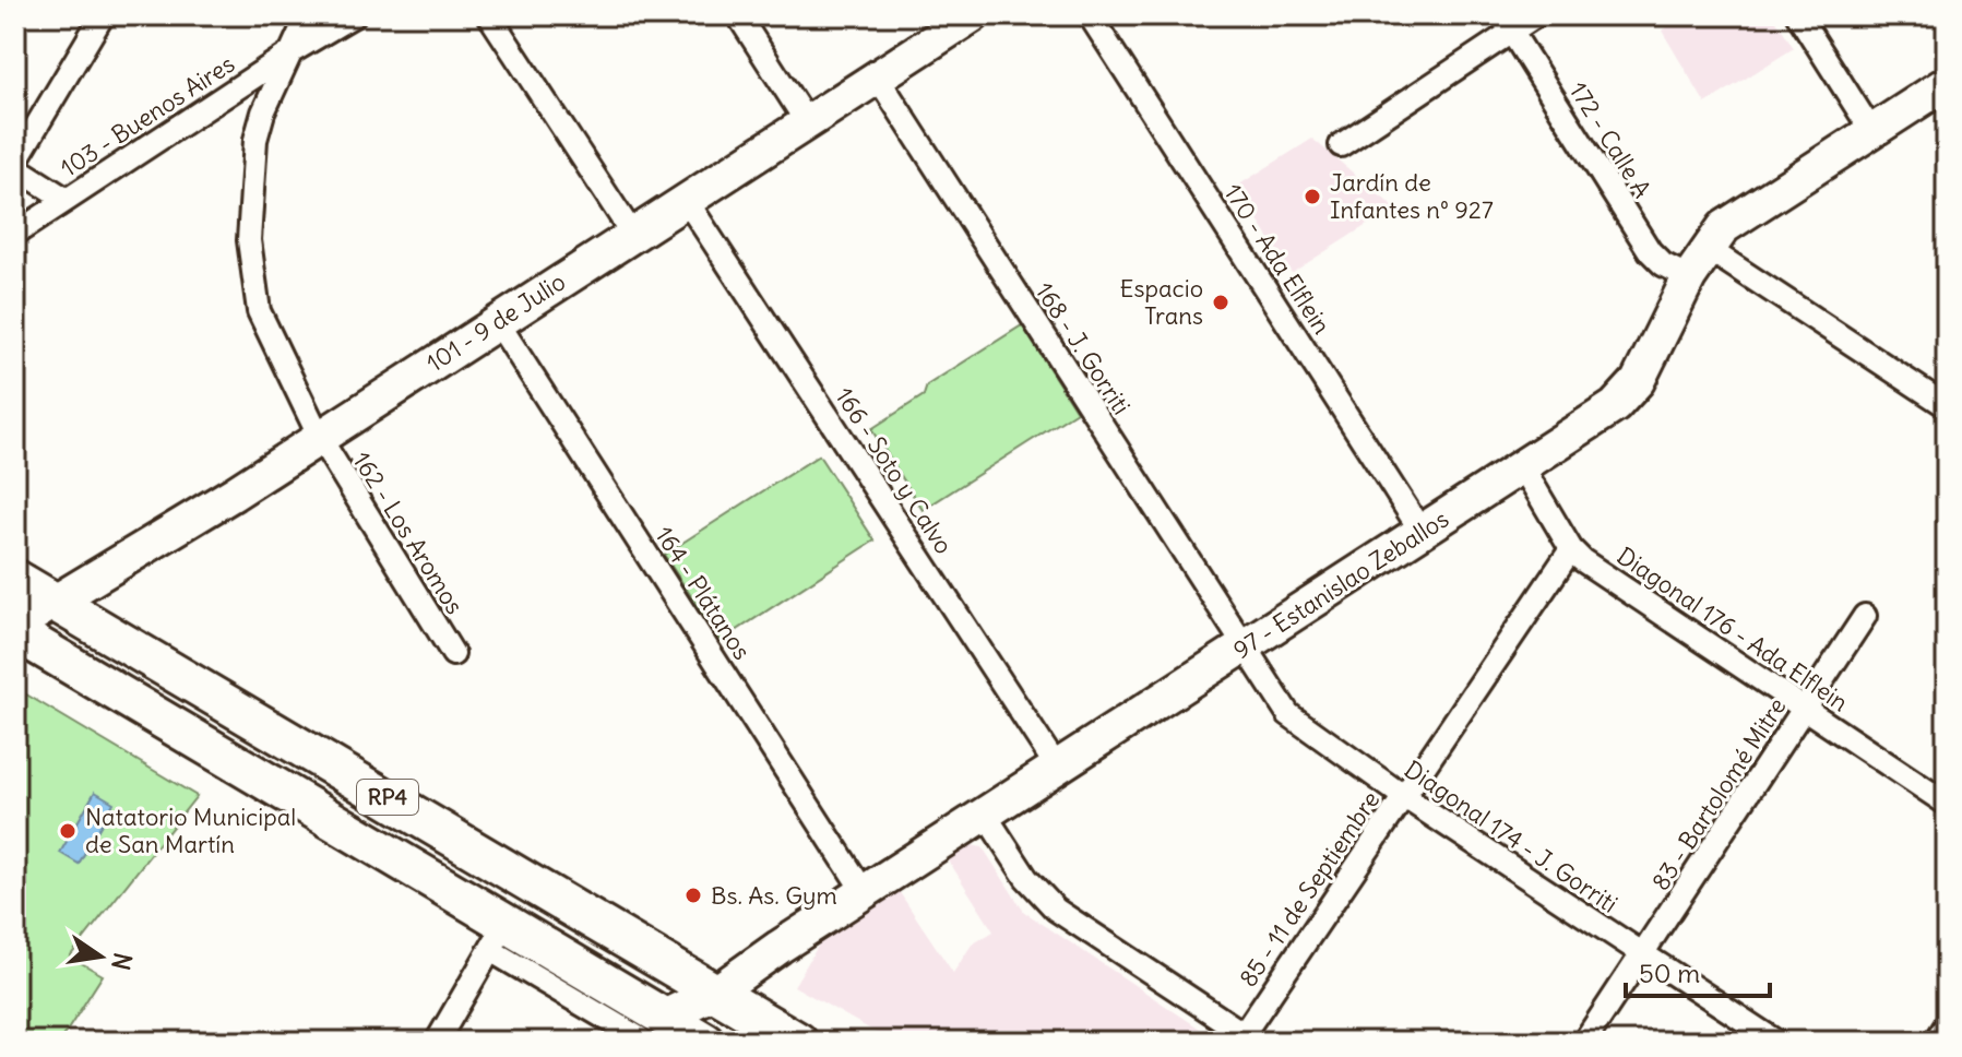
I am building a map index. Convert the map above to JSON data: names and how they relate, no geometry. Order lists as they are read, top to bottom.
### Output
{
  "streets": {
    "main road": ["RP4"],
    "street": [
      "103 - Buenos Aires",
      "172 - Calle A",
      "170 - Ada Elflein",
      "101 - 9 de Julio",
      "168 - J. Gorriti",
      "166 - Soto y Calvo",
      "162 - Los Aromos",
      "97 - Estanislao Zeballos",
      "164 - Plátanos",
      "Diagonal 176 - Ada Elflein",
      "83 - Bartolomé Mitre",
      "Diagonal 174 - J. Gorriti",
      "85 - 11 de Septiembre"
    ]
  },
  "crossings": [
    ["103 - Buenos Aires", "162 - Los Aromos"],
    ["172 - Calle A", "97 - Estanislao Zeballos"],
    ["170 - Ada Elflein", "97 - Estanislao Zeballos"],
    ["101 - 9 de Julio", "168 - J. Gorriti"],
    ["101 - 9 de Julio", "166 - Soto y Calvo"],
    ["101 - 9 de Julio", "162 - Los Aromos"],
    ["101 - 9 de Julio", "164 - Plátanos"],
    ["101 - 9 de Julio", "RP4"],
    ["168 - J. Gorriti", "97 - Estanislao Zeballos"],
    ["168 - J. Gorriti", "Diagonal 174 - J. Gorriti"],
    ["166 - Soto y Calvo", "97 - Estanislao Zeballos"],
    ["97 - Estanislao Zeballos", "164 - Plátanos"],
    ["97 - Estanislao Zeballos", "Diagonal 176 - Ada Elflein"],
    ["97 - Estanislao Zeballos", "RP4"],
    ["97 - Estanislao Zeballos", "Diagonal 174 - J. Gorriti"],
    ["Diagonal 176 - Ada Elflein", "83 - Bartolomé Mitre"],
    ["Diagonal 176 - Ada Elflein", "85 - 11 de Septiembre"],
    ["83 - Bartolomé Mitre", "Diagonal 174 - J. Gorriti"],
    ["Diagonal 174 - J. Gorriti", "85 - 11 de Septiembre"]
  ],
  "places": [
    "Jardín de Infantes nº 927",
    "Espacio Trans",
    "Natatorio Municipal de San Martín",
    "Bs. As. Gym"
  ],
  "scale_bar": "50 m",
  "north": "right"
}
